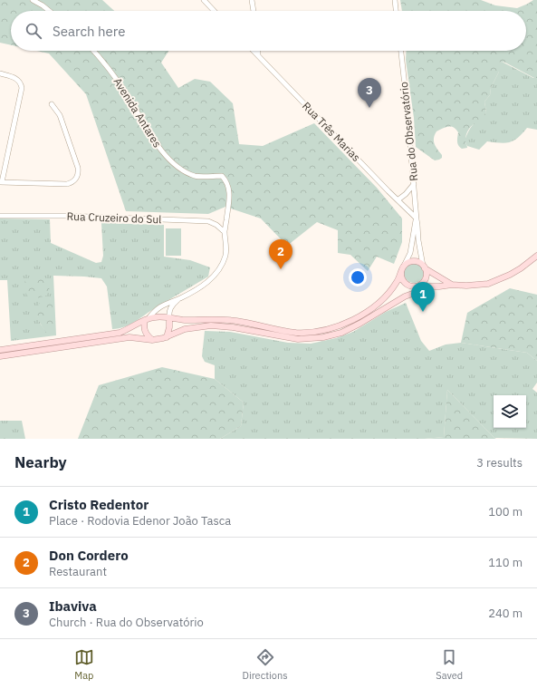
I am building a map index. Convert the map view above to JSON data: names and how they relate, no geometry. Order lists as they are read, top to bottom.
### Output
{
  "streets": {
    "street": [
      "Avenida Antares",
      "Rua Três Marias",
      "Rua do Observatório",
      "Rua Cruzeiro do Sul"
    ]
  },
  "crossings": [
    ["Avenida Antares", "Rua Cruzeiro do Sul"],
    ["Rua Três Marias", "Rua do Observatório"]
  ],
  "page": {
    "search": "Search here",
    "pins": ["3", "2", "1"],
    "heading": ["Nearby", "3 results"],
    "list": [
      {
        "mark": "1",
        "name": "Cristo Redentor",
        "note": "Place · Rodovia Edenor João Tasca",
        "value": "100 m"
      },
      {
        "mark": "2",
        "name": "Don Cordero",
        "note": "Restaurant",
        "value": "110 m"
      },
      {
        "mark": "3",
        "name": "Ibaviva",
        "note": "Church · Rua do Observatório",
        "value": "240 m"
      }
    ],
    "nav": ["Map", "Directions", "Saved"]
  }
}
